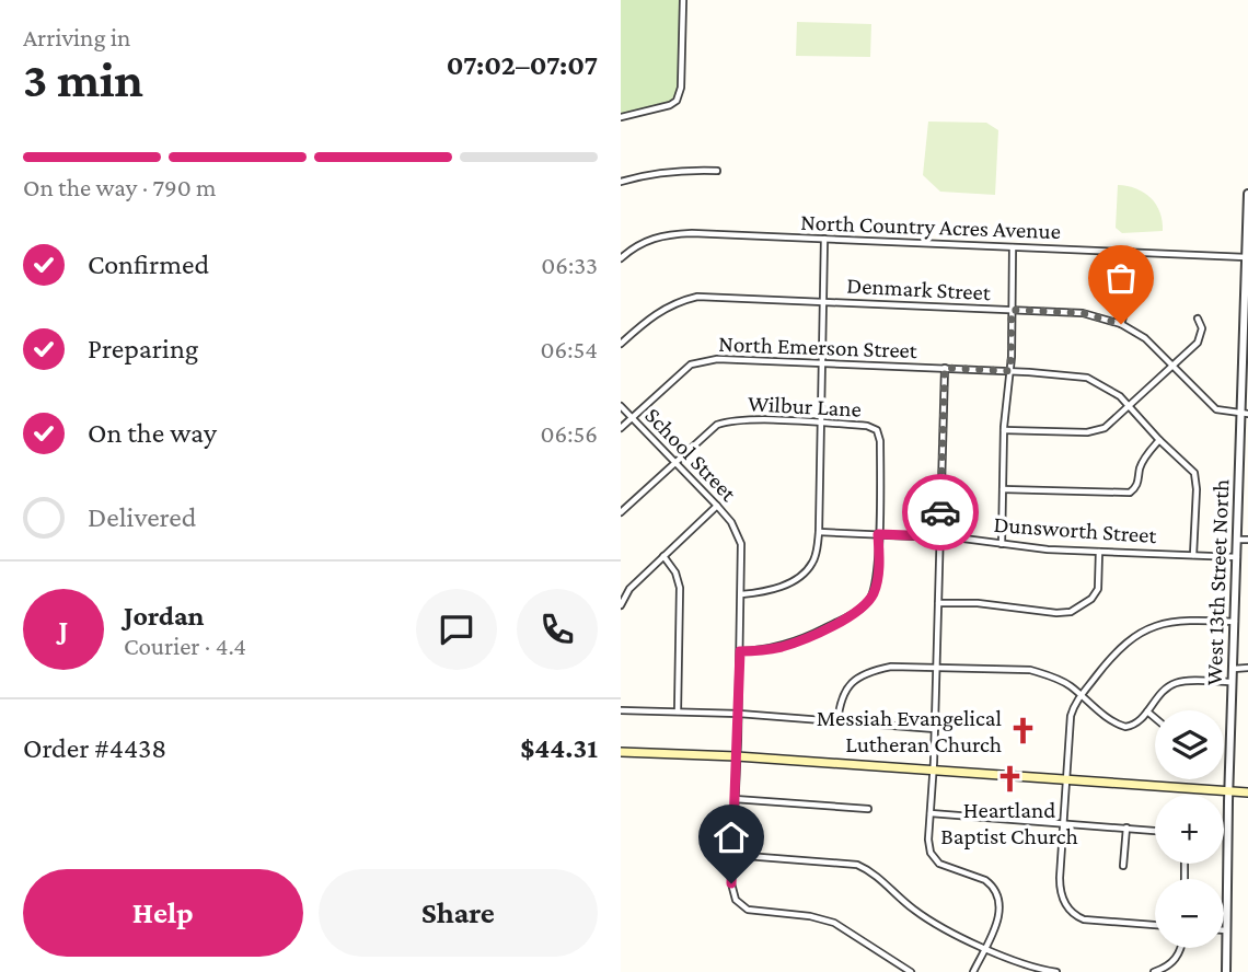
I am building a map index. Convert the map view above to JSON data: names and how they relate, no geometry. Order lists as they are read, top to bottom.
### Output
{
  "streets": {
    "street": [
      "North Country Acres Avenue",
      "Denmark Street",
      "North Emerson Street",
      "Wilbur Lane",
      "School Street",
      "Dunsworth Street",
      "West 13th Street North"
    ]
  },
  "crossings": [
    ["North Country Acres Avenue", "West 13th Street North"],
    ["Denmark Street", "West 13th Street North"],
    ["North Emerson Street", "School Street"],
    ["North Emerson Street", "Dunsworth Street"],
    ["Wilbur Lane", "School Street"],
    ["Wilbur Lane", "Dunsworth Street"],
    ["Dunsworth Street", "West 13th Street North"]
  ],
  "places": {
    "church": ["Messiah Evangelical Lutheran Church", "Heartland Baptist Church"]
  },
  "page": {
    "heading": ["3 min", "Arriving in", "07:02–07:07"],
    "panel": [
      "Jordan",
      "Courier · 4.4",
      "Order #4438",
      "$44.31"
    ],
    "bar": "On the way · 790 m",
    "list": [
      ["Confirmed", "06:33"],
      ["Preparing", "06:54"],
      ["On the way", "06:56"],
      "Delivered"
    ],
    "round": "J",
    "map_buttons": ["+", "−"],
    "buttons": ["Help", "Share"]
  }
}
